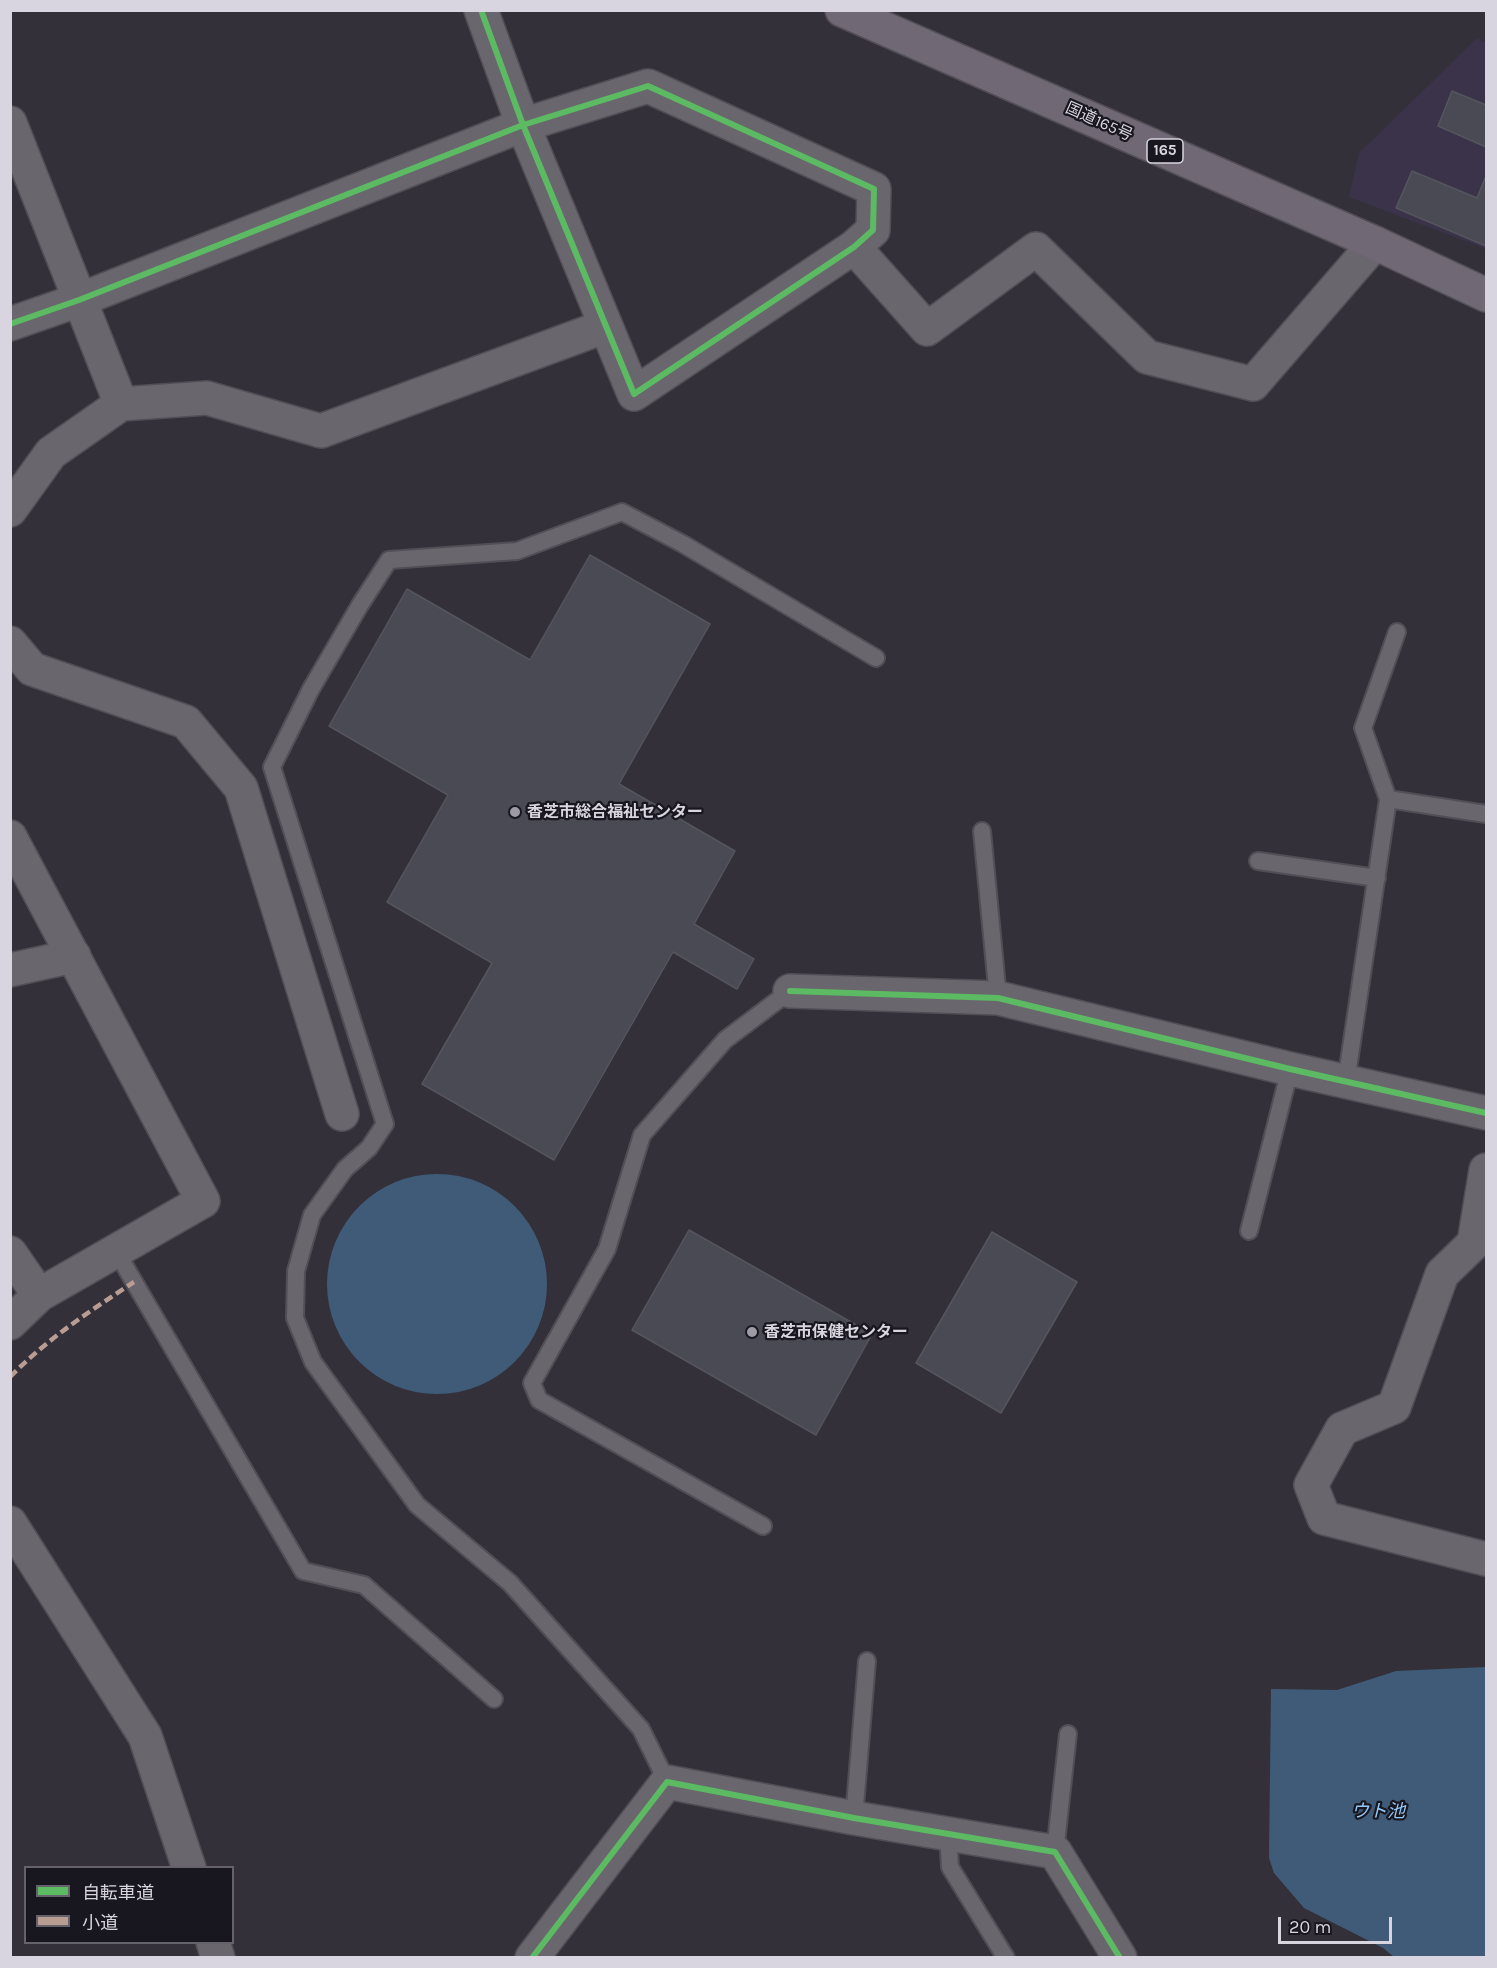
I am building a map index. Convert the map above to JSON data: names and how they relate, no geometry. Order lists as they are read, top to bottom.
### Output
{
  "streets": {
    "highway": ["国道165号", "165"]
  },
  "water": ["ウト池"],
  "places": ["香芝市総合福祉センター", "香芝市保健センター"],
  "legend": ["自転車道", "小道"],
  "scale_bar": "20 m"
}
